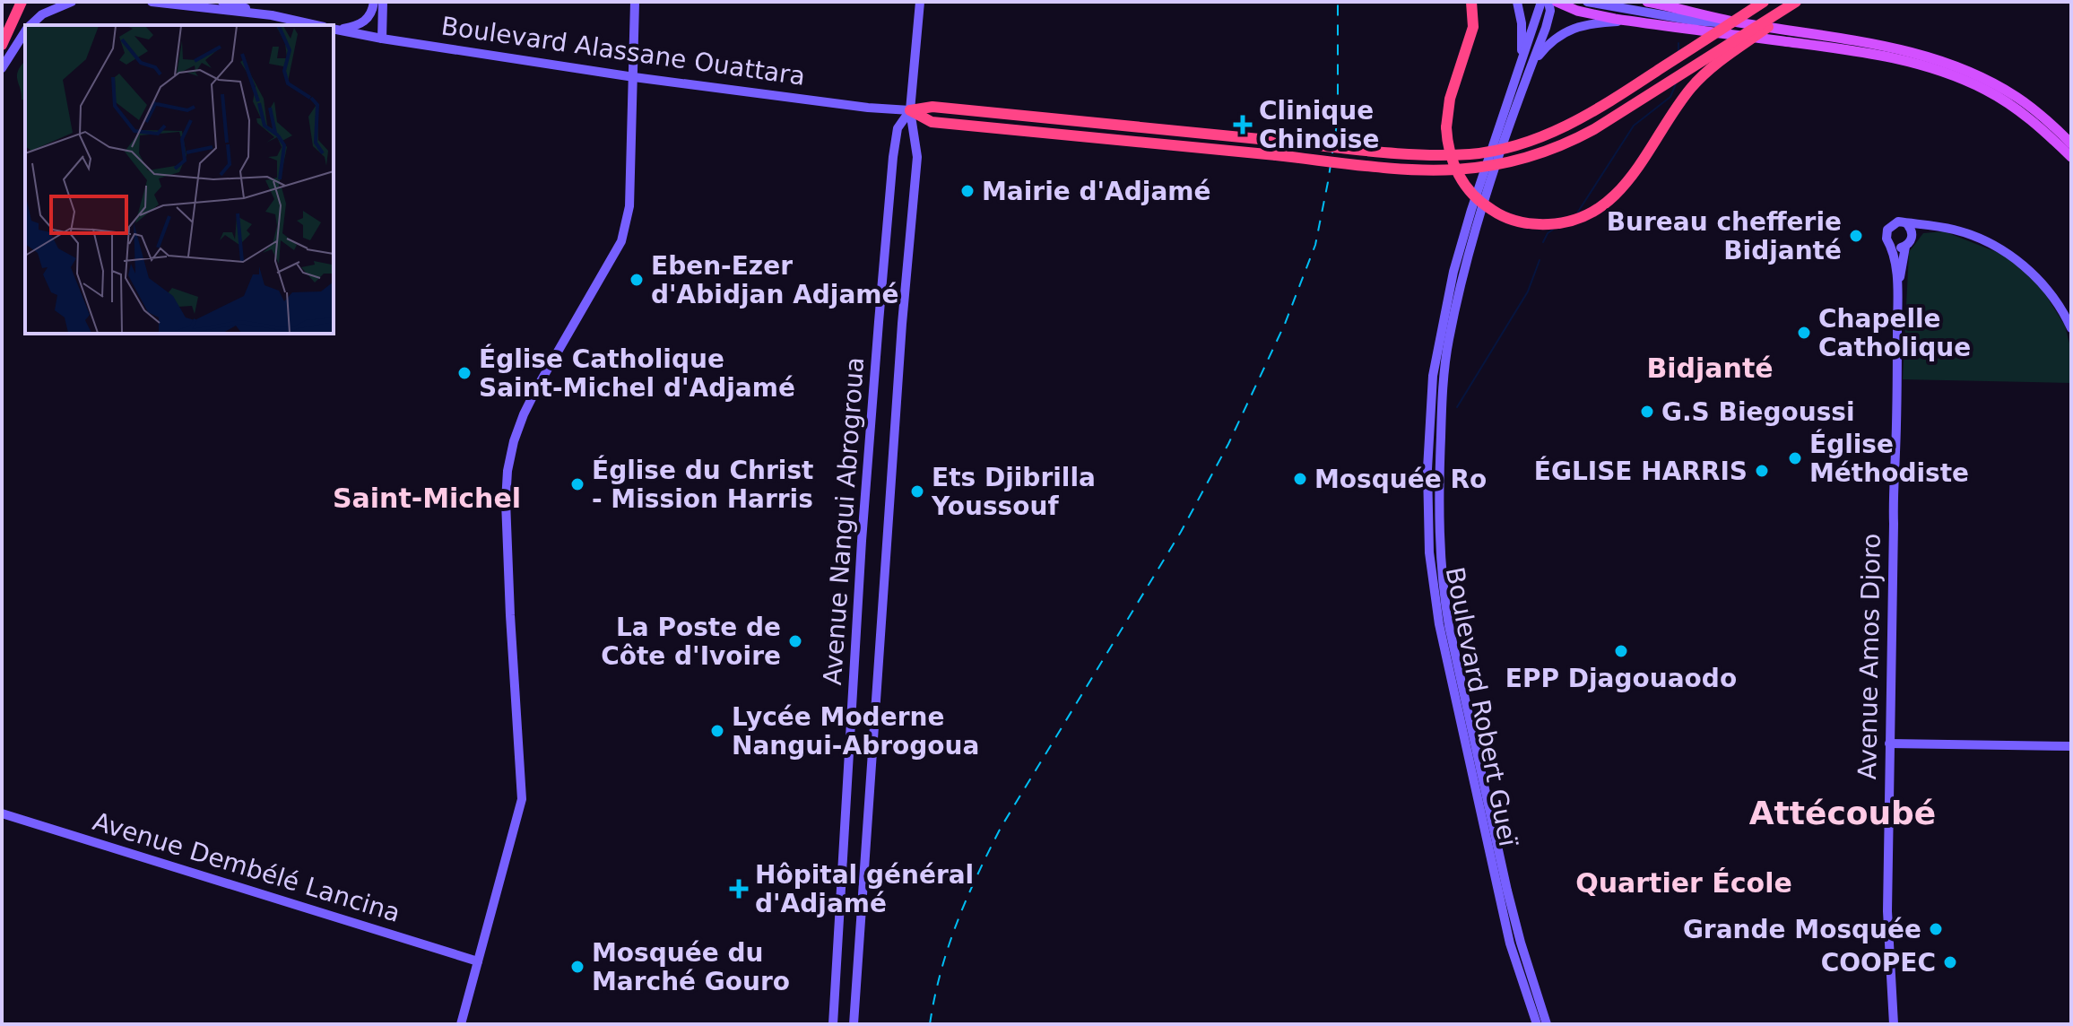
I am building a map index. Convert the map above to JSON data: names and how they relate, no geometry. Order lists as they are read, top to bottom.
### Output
{
  "streets": {
    "street": [
      "Boulevard Alassane Ouattara",
      "Avenue Nangui Abrogroua",
      "Avenue Amos Djoro",
      "Boulevard Robert Gueï",
      "Avenue Dembélé Lancina"
    ]
  },
  "crossings": [
    ["Boulevard Alassane Ouattara", "Avenue Nangui Abrogroua"]
  ],
  "districts": [
    "Bidjanté",
    "Saint-Michel",
    "Attécoubé",
    "Quartier École"
  ],
  "places": {
    "health": ["Clinique Chinoise", "Hôpital général d'Adjamé"],
    "other": [
      "Mairie d'Adjamé",
      "Bureau chefferie Bidjanté",
      "Eben-Ezer d'Abidjan Adjamé",
      "Chapelle Catholique",
      "Église Catholique Saint-Michel d'Adjamé",
      "G.S Biegoussi",
      "Église Méthodiste",
      "ÉGLISE HARRIS",
      "Mosquée Ro",
      "Église du Christ - Mission Harris",
      "Ets Djibrilla Youssouf",
      "La Poste de Côte d'Ivoire",
      "EPP Djagouaodo",
      "Lycée Moderne Nangui-Abrogoua",
      "Grande Mosquée",
      "COOPEC",
      "Mosquée du Marché Gouro"
    ]
  }
}
